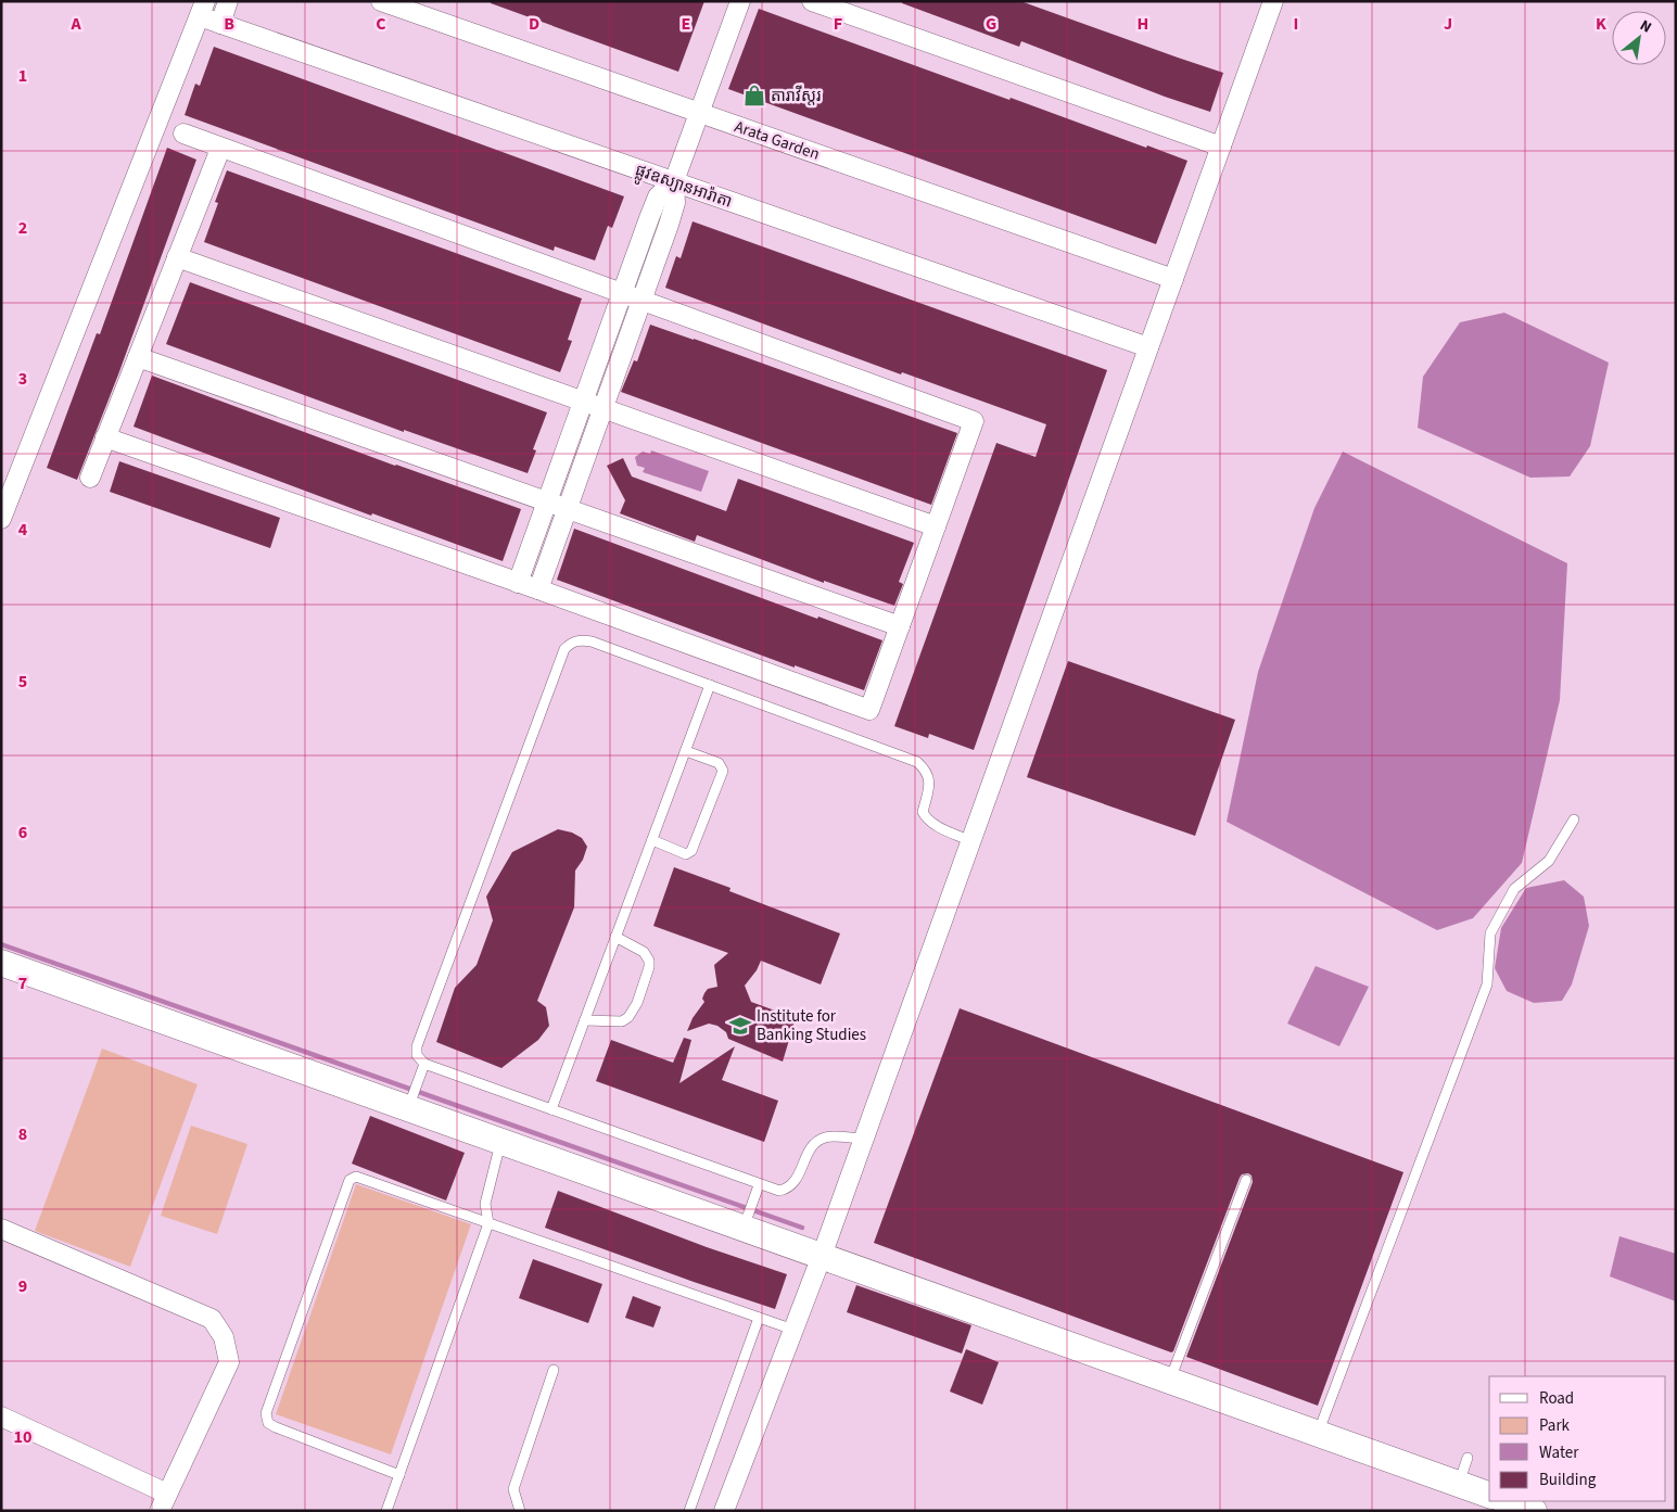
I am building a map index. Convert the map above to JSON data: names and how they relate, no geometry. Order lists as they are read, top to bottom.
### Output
{
  "streets": {
    "street": ["Arata Garden", "ផ្លូវឧស្យានអារ៉ាតា"]
  },
  "places": {
    "shop": ["តារាវីស្តរ"],
    "school or university": ["Institute for Banking Studies"]
  },
  "legend": [
    "Road",
    "Park",
    "Water",
    "Building"
  ],
  "north": "top right",
  "grid": {
    "columns": [
      "A",
      "B",
      "C",
      "D",
      "E",
      "F",
      "G",
      "H",
      "I",
      "J",
      "K"
    ],
    "rows": [
      "1",
      "2",
      "3",
      "4",
      "5",
      "6",
      "7",
      "8",
      "9",
      "10"
    ]
  }
}
